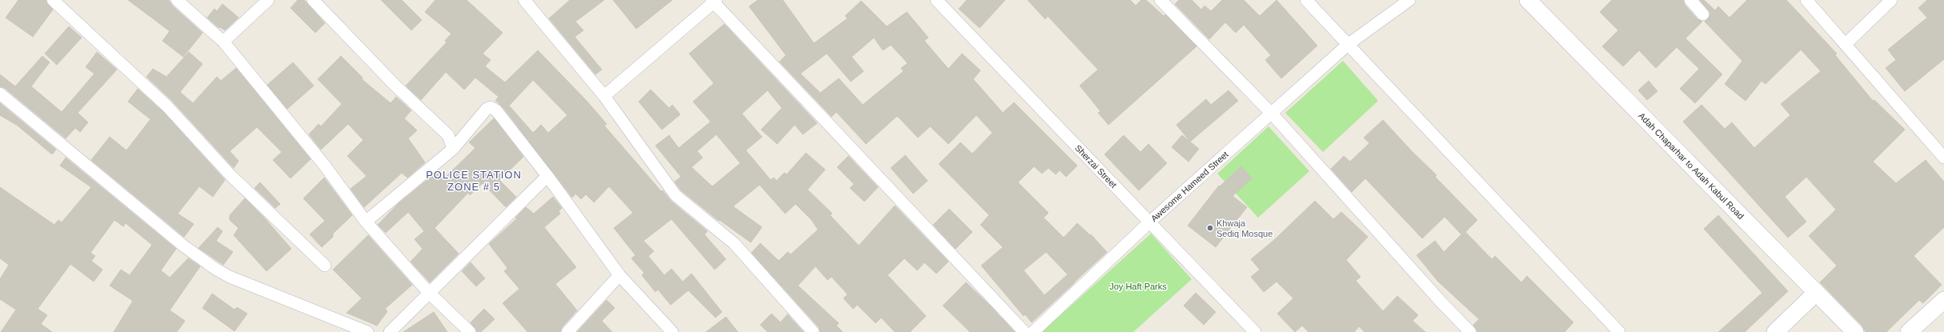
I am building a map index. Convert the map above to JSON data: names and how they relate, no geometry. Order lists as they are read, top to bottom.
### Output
{
  "streets": {
    "main road": ["Adah Chaparhar to Adah Kabul Road"],
    "street": ["Sherzai Street", "Awesome Hameed Street"]
  },
  "crossings": [
    ["Sherzai Street", "Awesome Hameed Street"]
  ],
  "districts": ["POLICE STATION ZONE # 5"],
  "parks": ["Joy Haft Parks"],
  "places": ["Khwaja Sediq Mosque"]
}
